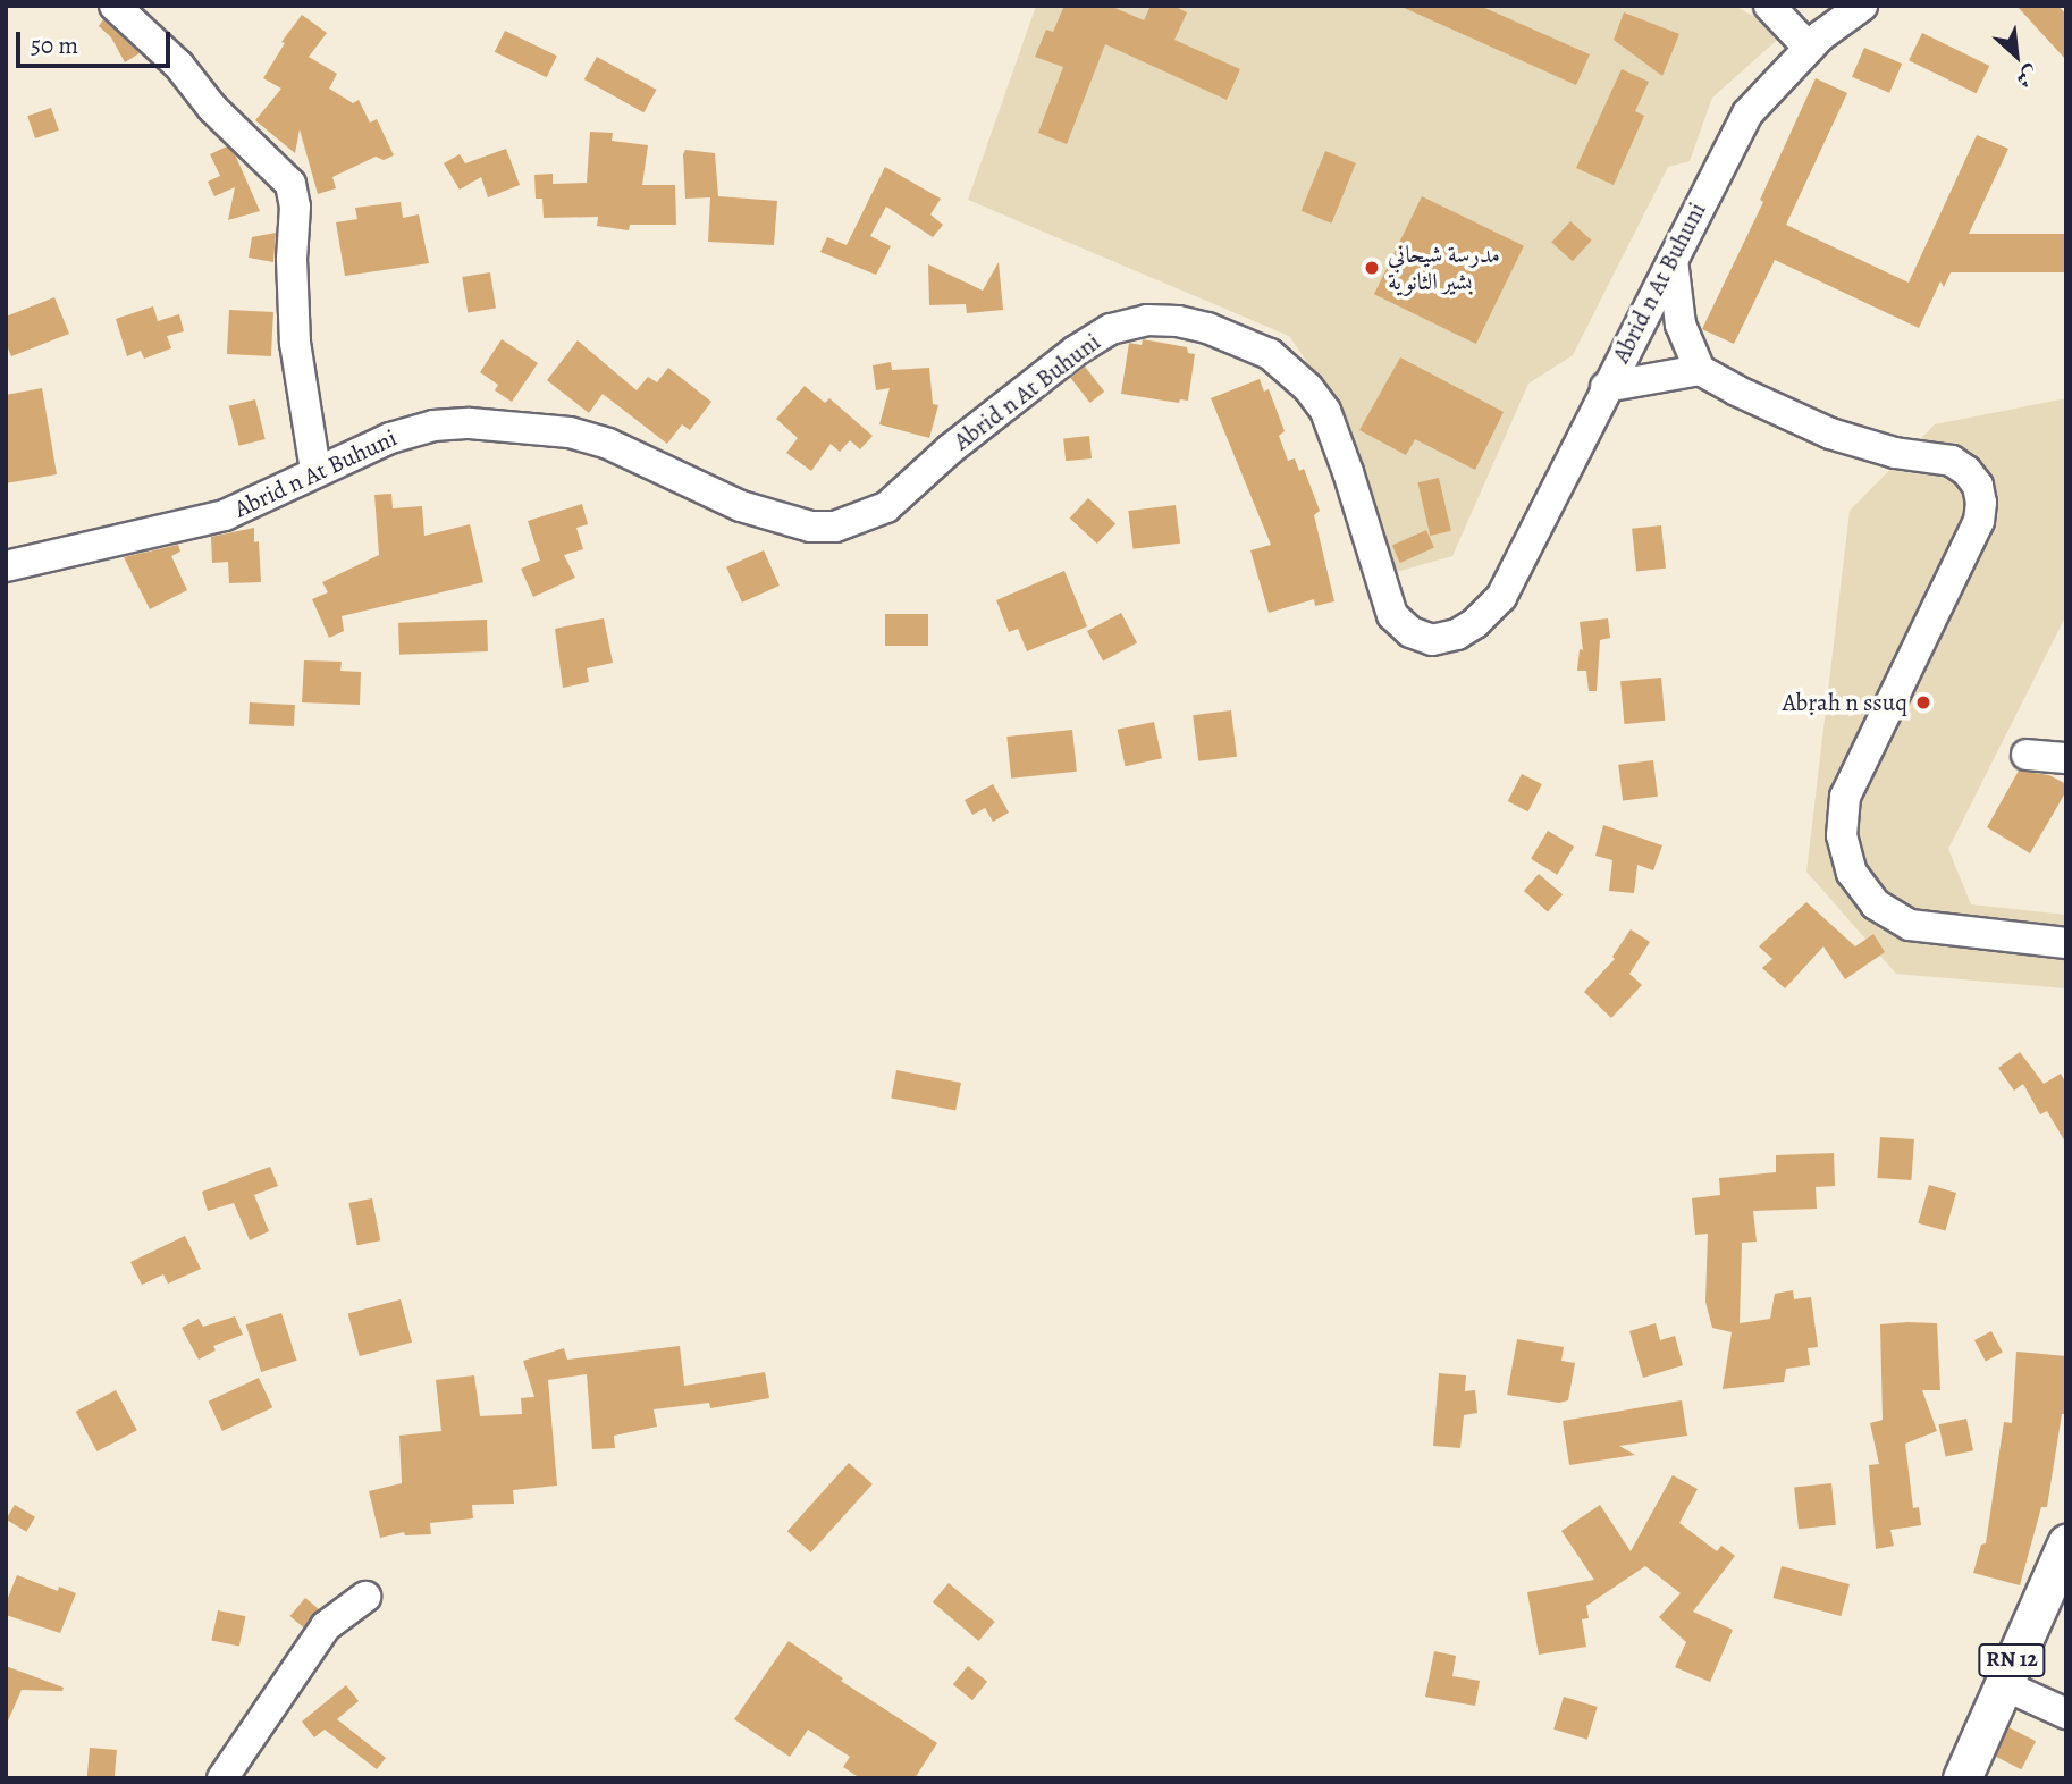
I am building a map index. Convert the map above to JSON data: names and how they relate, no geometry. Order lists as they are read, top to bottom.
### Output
{
  "streets": {
    "main road": ["RN 12"],
    "street": ["Abrid n At Buhuni"]
  },
  "places": ["مدرسة شيحاني بشير الثانوية", "Abṛah n ssuq"],
  "scale_bar": "50 m",
  "north": "bottom right"
}
